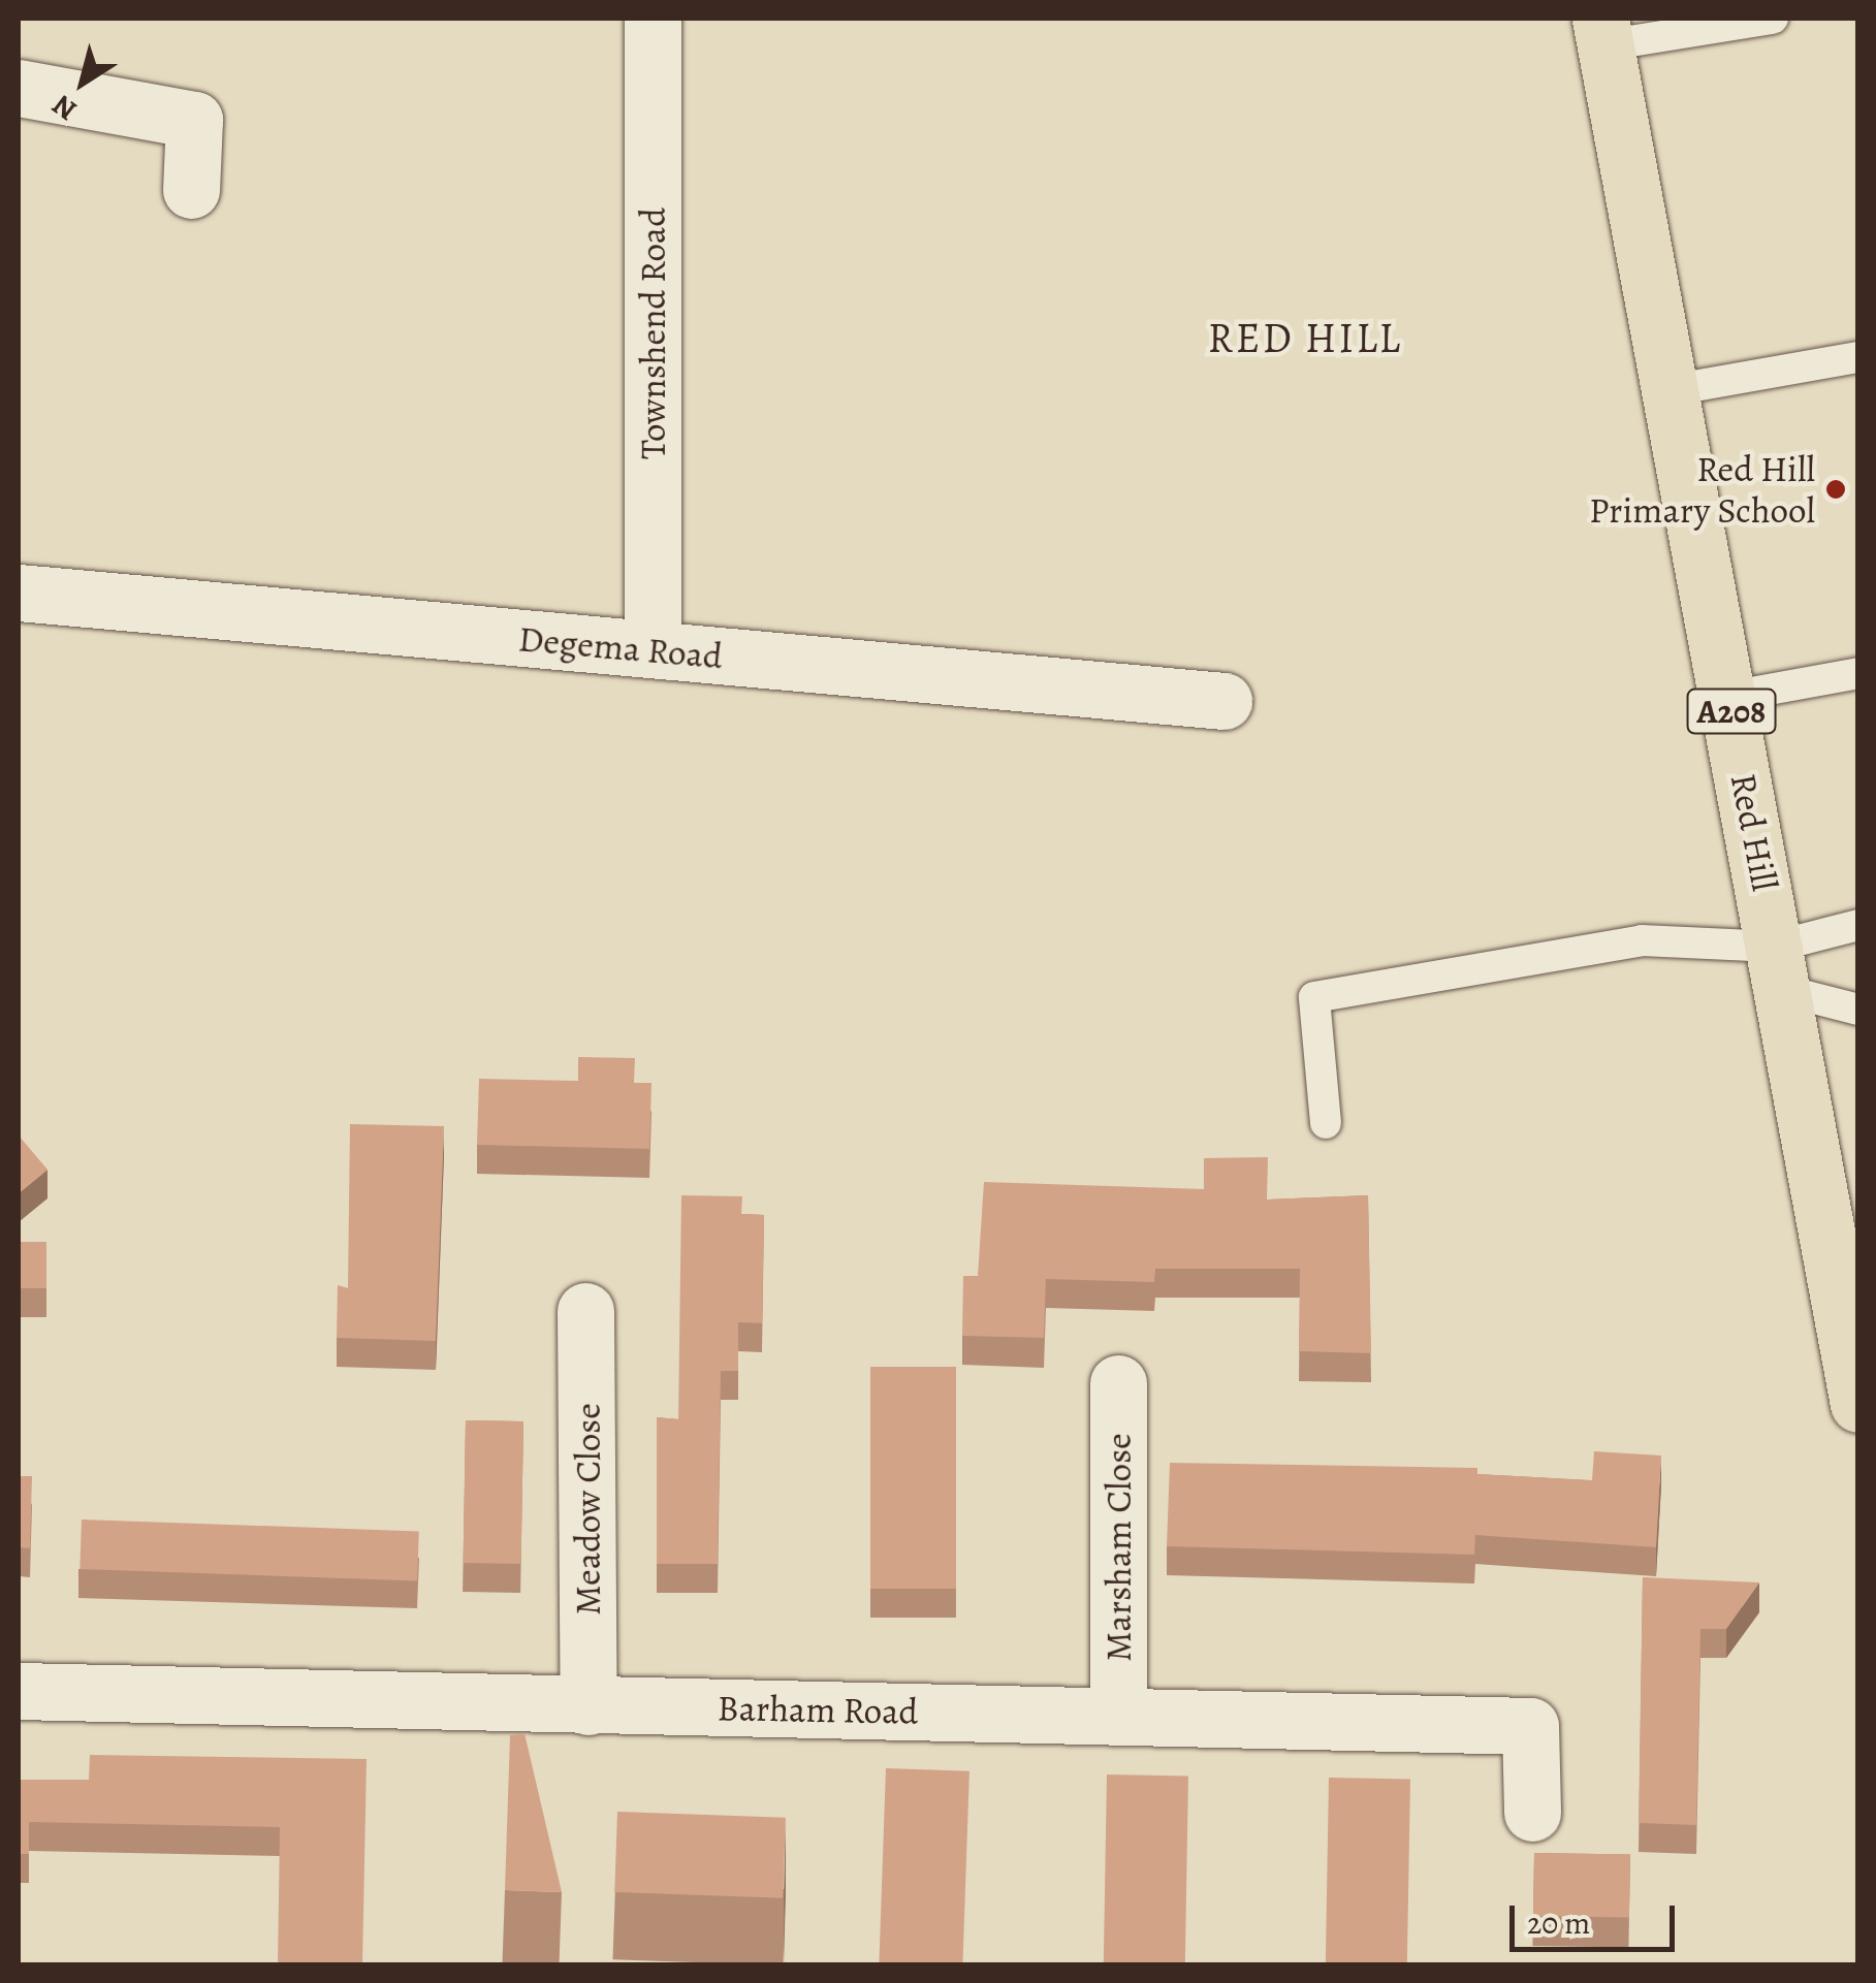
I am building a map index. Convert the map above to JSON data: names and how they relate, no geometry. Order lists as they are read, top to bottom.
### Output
{
  "streets": {
    "main road": ["A208", "Red Hill"],
    "street": [
      "Townshend Road",
      "Degema Road",
      "Meadow Close",
      "Marsham Close",
      "Barham Road"
    ]
  },
  "crossings": [
    ["Townshend Road", "Degema Road"],
    ["Meadow Close", "Barham Road"],
    ["Marsham Close", "Barham Road"]
  ],
  "districts": ["RED HILL"],
  "places": ["Red Hill Primary School"],
  "scale_bar": "20 m",
  "north": "bottom left"
}
